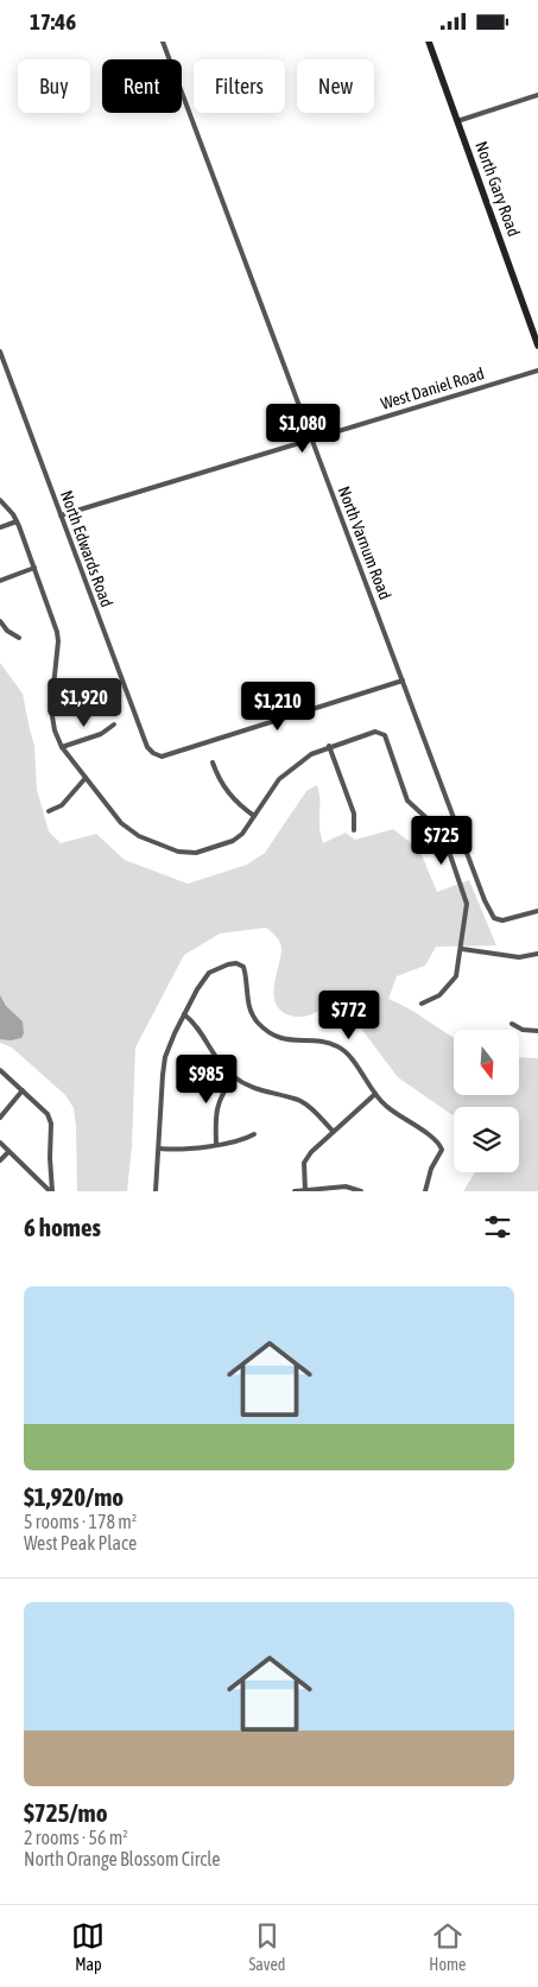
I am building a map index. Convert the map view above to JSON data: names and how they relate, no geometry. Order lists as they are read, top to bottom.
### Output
{
  "streets": {
    "street": [
      "North Gary Road",
      "West Daniel Road",
      "North Varnum Road",
      "North Edwards Road"
    ]
  },
  "crossings": [
    ["West Daniel Road", "North Varnum Road"],
    ["West Daniel Road", "North Edwards Road"],
    ["North Varnum Road", "North Edwards Road"]
  ],
  "north": "bottom",
  "page": {
    "status": "17:46",
    "chip": [
      "Buy",
      "Rent",
      "Filters",
      "New"
    ],
    "price": [
      "$1,080",
      "$1,920",
      "$1,210",
      "$725",
      "$772",
      "$985"
    ],
    "heading": "6 homes",
    "list": [
      {
        "name": "$1,920/mo",
        "note": "5 rooms · 178 m² · West Peak Place"
      },
      {
        "name": "$725/mo",
        "note": "2 rooms · 56 m² · North Orange Blossom Circle"
      }
    ],
    "tabs": ["Map", "Saved", "Home"]
  }
}
